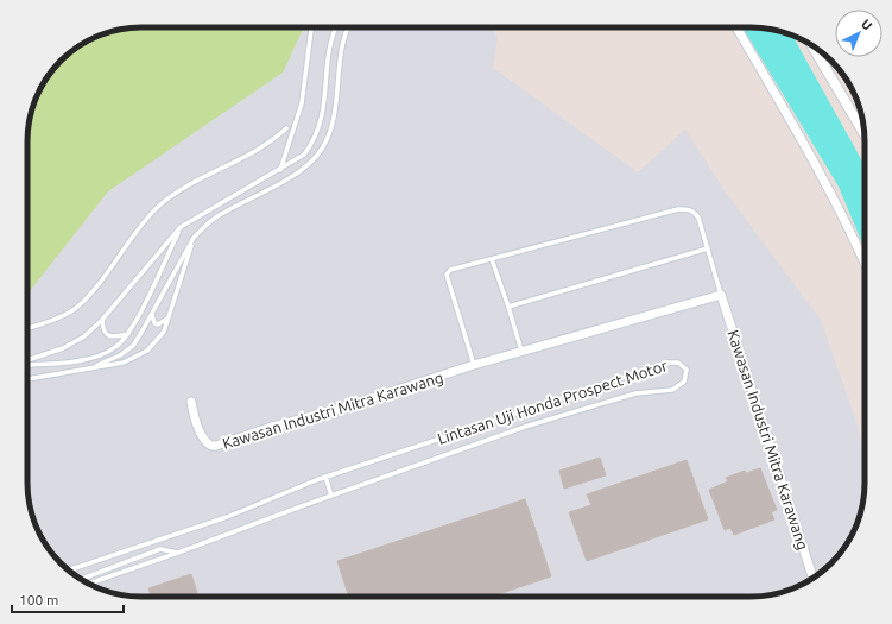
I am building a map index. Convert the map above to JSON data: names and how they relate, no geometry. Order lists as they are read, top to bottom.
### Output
{
  "streets": {
    "street": ["Kawasan Industri Mitra Karawang"],
    "lane": ["Lintasan Uji Honda Prospect Motor"]
  },
  "scale_bar": "100 m",
  "north": "top right"
}
